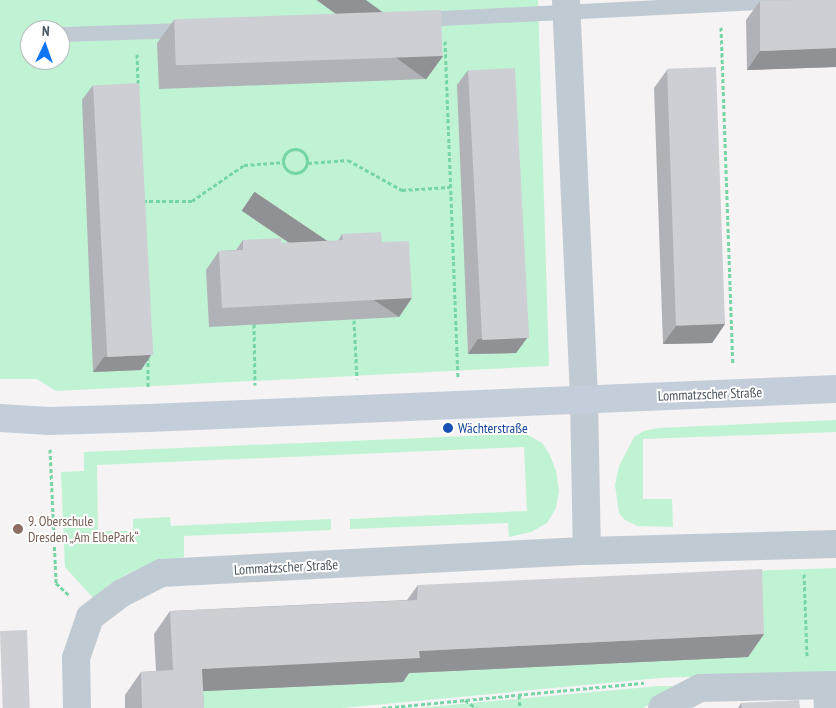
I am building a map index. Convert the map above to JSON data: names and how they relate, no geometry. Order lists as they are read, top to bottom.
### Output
{
  "streets": {
    "main road": ["Lommatzscher Straße"]
  },
  "places": ["Wächterstraße", "9. Oberschule Dresden „Am ElbePark“"],
  "north": "top"
}
